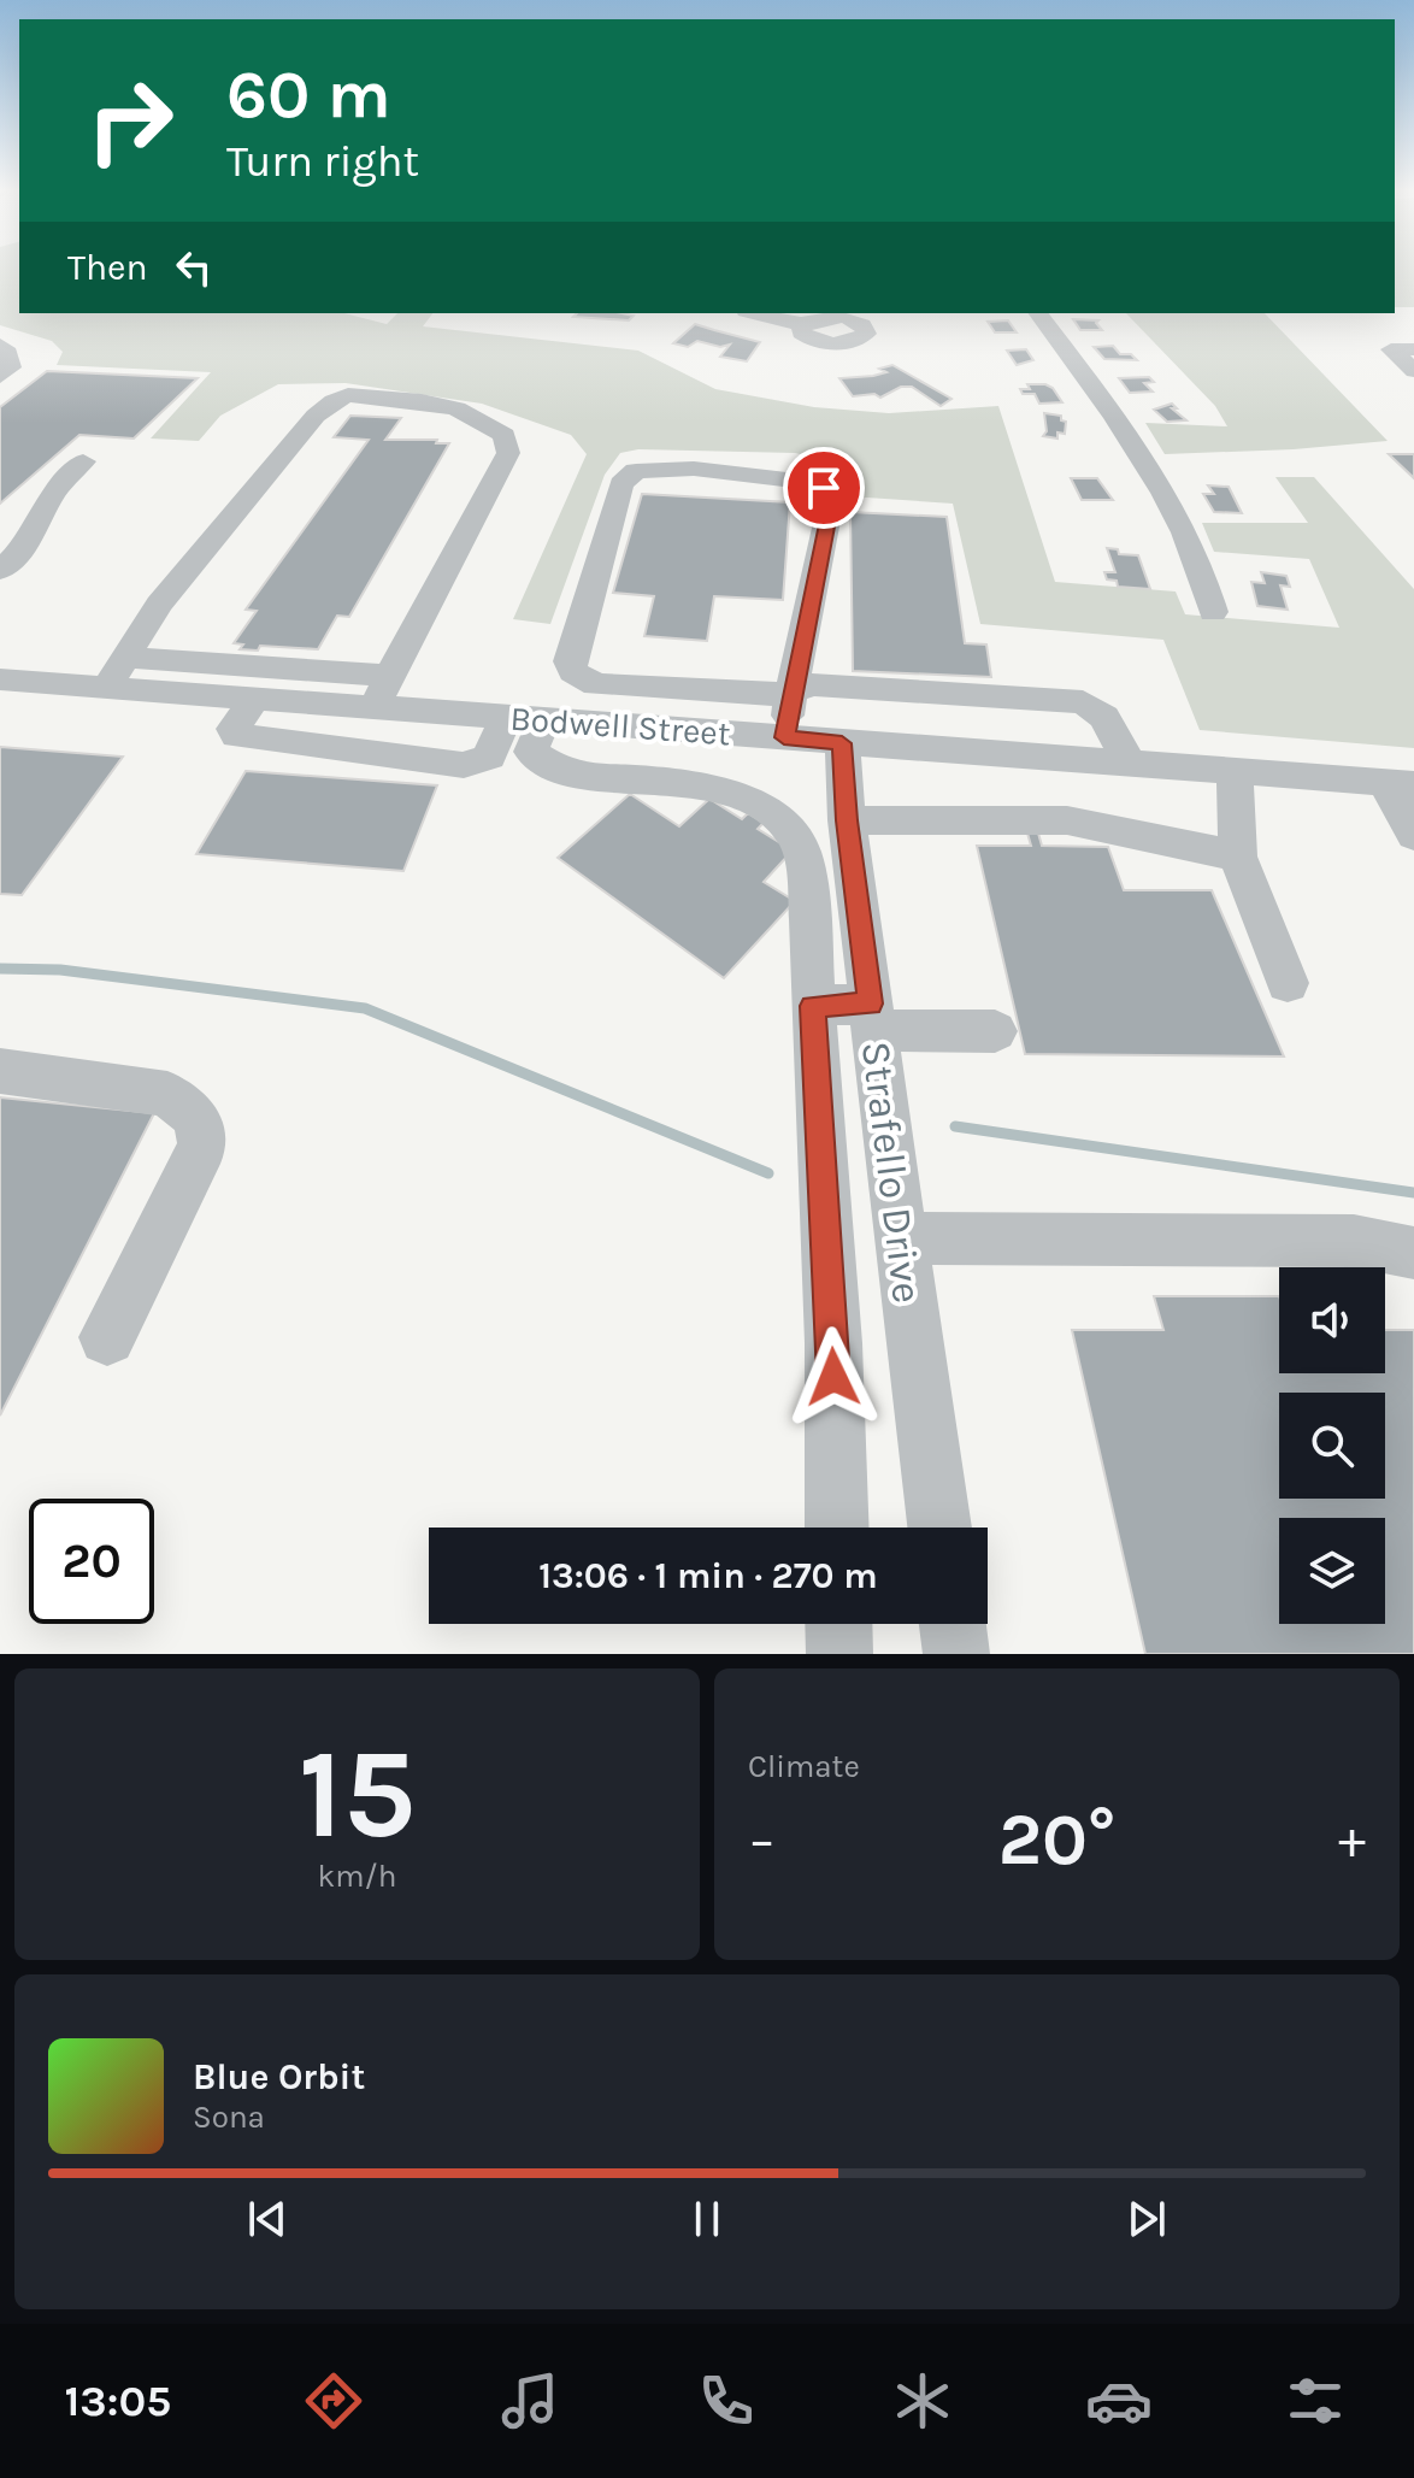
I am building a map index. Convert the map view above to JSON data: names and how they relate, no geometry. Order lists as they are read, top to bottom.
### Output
{
  "streets": {
    "street": ["Bodwell Street", "Strafello Drive"]
  },
  "crossings": [
    ["Bodwell Street", "Strafello Drive"]
  ],
  "page": {
    "turn": ["60 m", "Turn right"],
    "then": "Then",
    "limit": "20",
    "trip": "13:06 · 1 min · 270 m",
    "tile": [
      ["15", "km/h"],
      "Climate"
    ],
    "heat": ["−", "20°", "+"],
    "song": ["Blue Orbit", "Sona"],
    "tabs": "13:05"
  }
}
